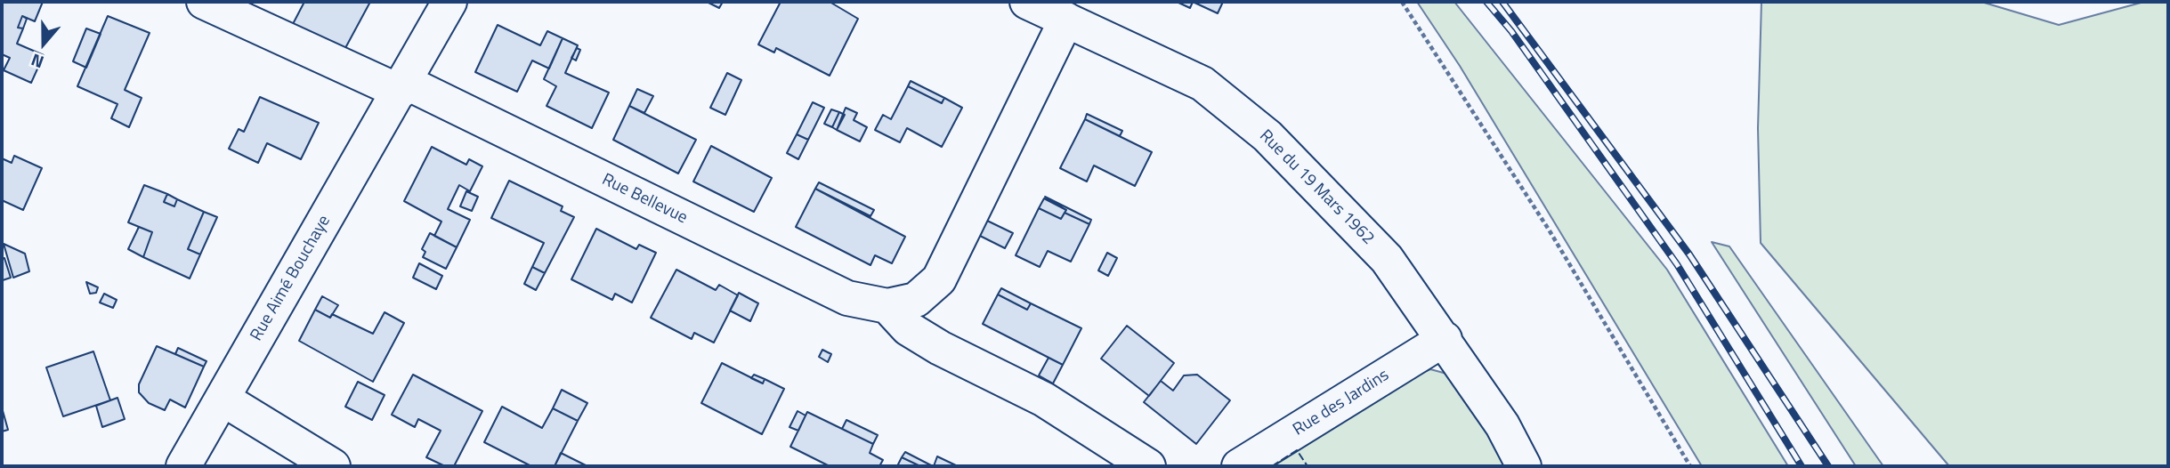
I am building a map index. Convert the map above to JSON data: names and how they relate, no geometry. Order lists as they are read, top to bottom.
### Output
{
  "streets": {
    "street": [
      "Rue du 19 Mars 1962",
      "Rue Bellevue",
      "Rue Aimé Bouchaye",
      "Rue des Jardins"
    ]
  },
  "crossings": [
    ["Rue du 19 Mars 1962", "Rue Bellevue"],
    ["Rue du 19 Mars 1962", "Rue des Jardins"],
    ["Rue Bellevue", "Rue Aimé Bouchaye"]
  ],
  "north": "bottom"
}
